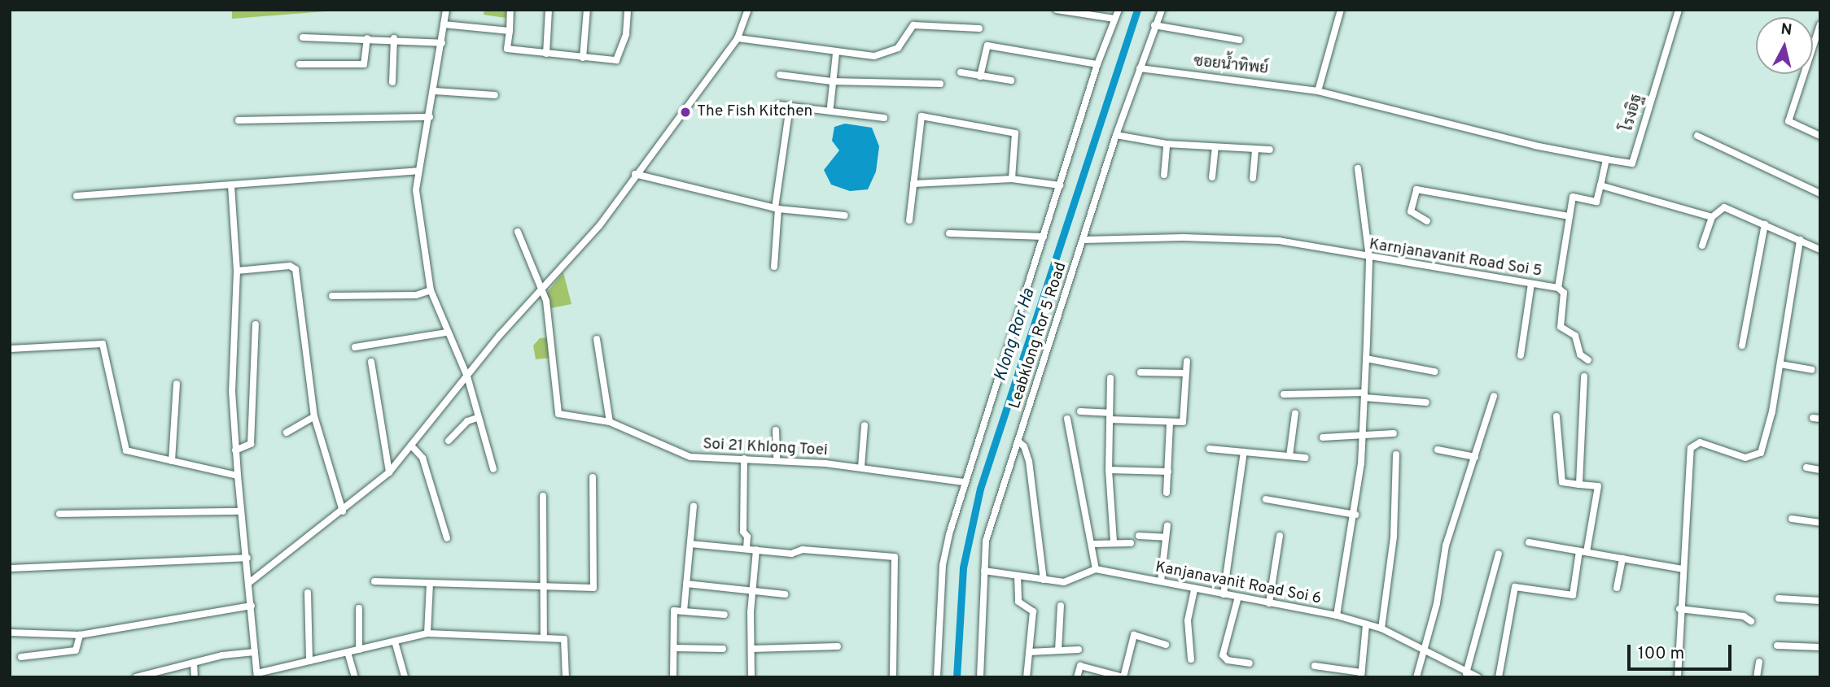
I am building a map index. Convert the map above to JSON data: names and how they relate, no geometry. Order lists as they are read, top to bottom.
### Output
{
  "streets": {
    "street": [
      "ซอยน้ำทิพย์",
      "โรงอิฐ",
      "Karnjanavanit Road Soi 5",
      "Leabklong Ror 5 Road",
      "Soi 21 Khlong Toei",
      "Kanjanavanit Road Soi 6"
    ]
  },
  "crossings": [
    ["ซอยน้ำทิพย์", "โรงอิฐ"],
    ["ซอยน้ำทิพย์", "Leabklong Ror 5 Road"],
    ["Karnjanavanit Road Soi 5", "Leabklong Ror 5 Road"],
    ["Leabklong Ror 5 Road", "Soi 21 Khlong Toei"]
  ],
  "water": ["Klong Ror Ha"],
  "places": ["The Fish Kitchen"],
  "scale_bar": "100 m",
  "north": "top"
}
